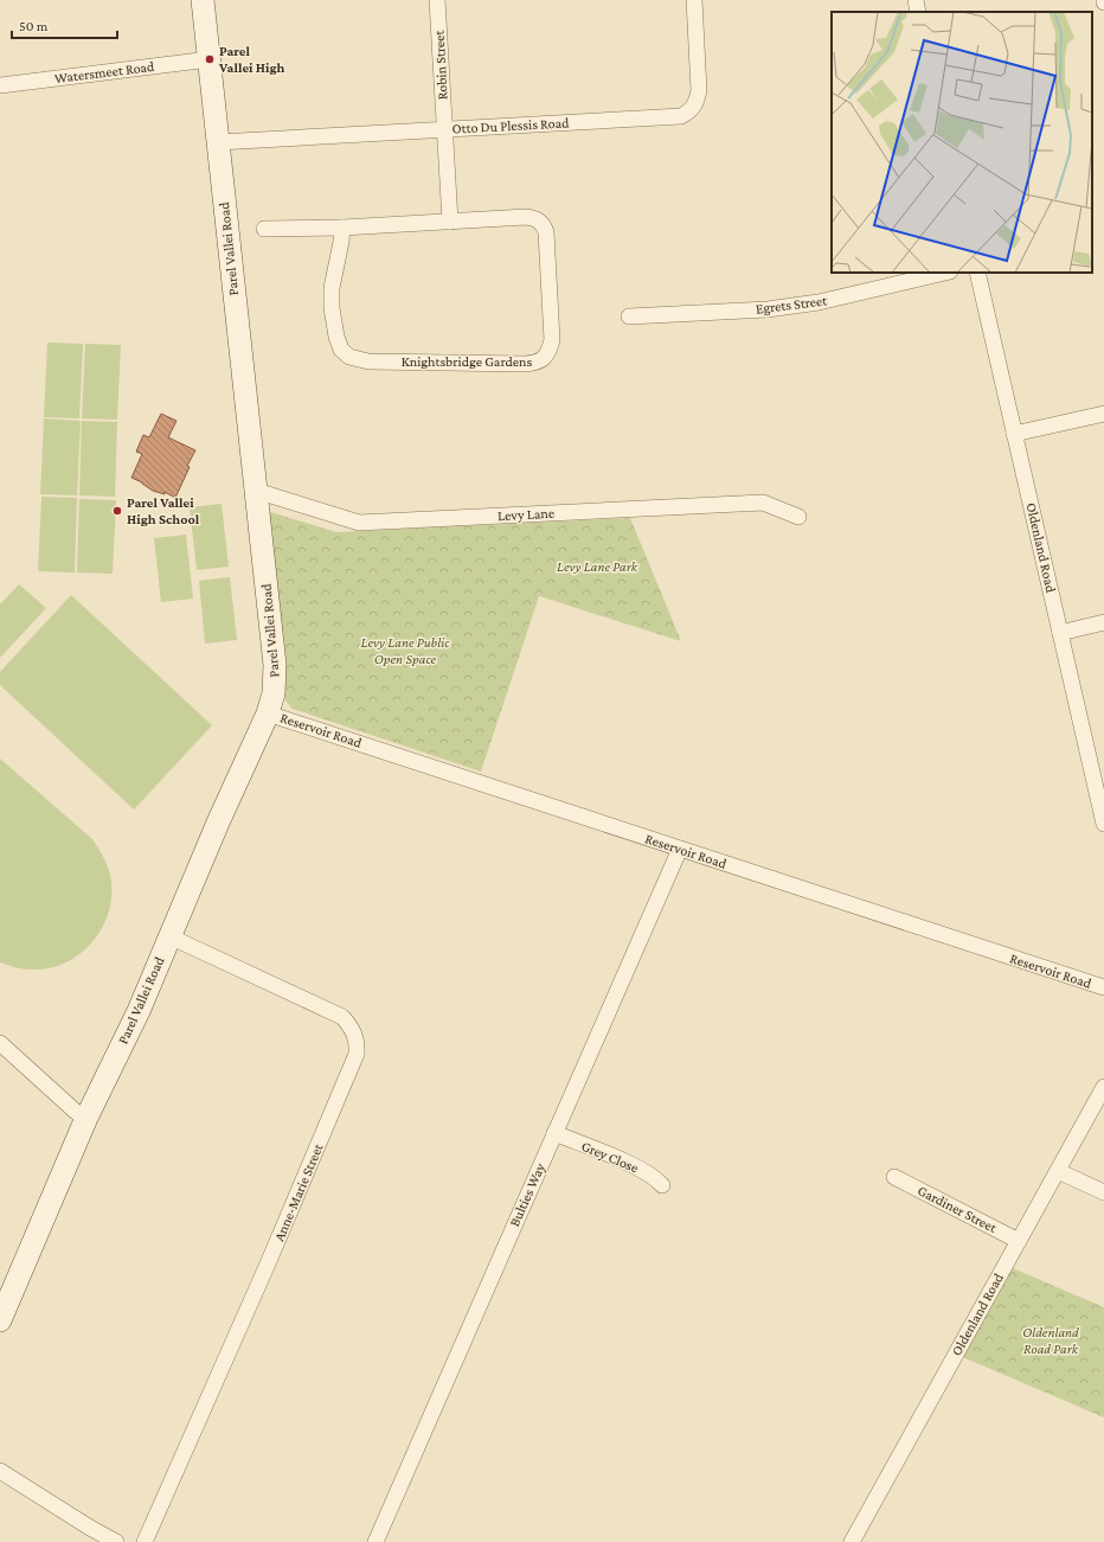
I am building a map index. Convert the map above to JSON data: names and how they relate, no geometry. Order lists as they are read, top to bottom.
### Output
{
  "streets": {
    "street": [
      "Robin Street",
      "Watersmeet Road",
      "Otto Du Plessis Road",
      "Parel Vallei Road",
      "Egrets Street",
      "Knightsbridge Gardens",
      "Levy Lane",
      "Oldenland Road",
      "Reservoir Road",
      "Grey Close",
      "Anne-Marie Street",
      "Bulties Way",
      "Gardiner Street"
    ]
  },
  "crossings": [
    ["Robin Street", "Otto Du Plessis Road"],
    ["Watersmeet Road", "Parel Vallei Road"],
    ["Otto Du Plessis Road", "Parel Vallei Road"],
    ["Parel Vallei Road", "Levy Lane"],
    ["Parel Vallei Road", "Reservoir Road"],
    ["Parel Vallei Road", "Anne-Marie Street"],
    ["Oldenland Road", "Gardiner Street"],
    ["Reservoir Road", "Bulties Way"],
    ["Grey Close", "Bulties Way"]
  ],
  "parks": ["Levy Lane Park", "Levy Lane Public Open Space", "Oldenland Road Park"],
  "places": ["Parel Vallei High", "Parel Vallei High School"],
  "scale_bar": "50 m"
}
